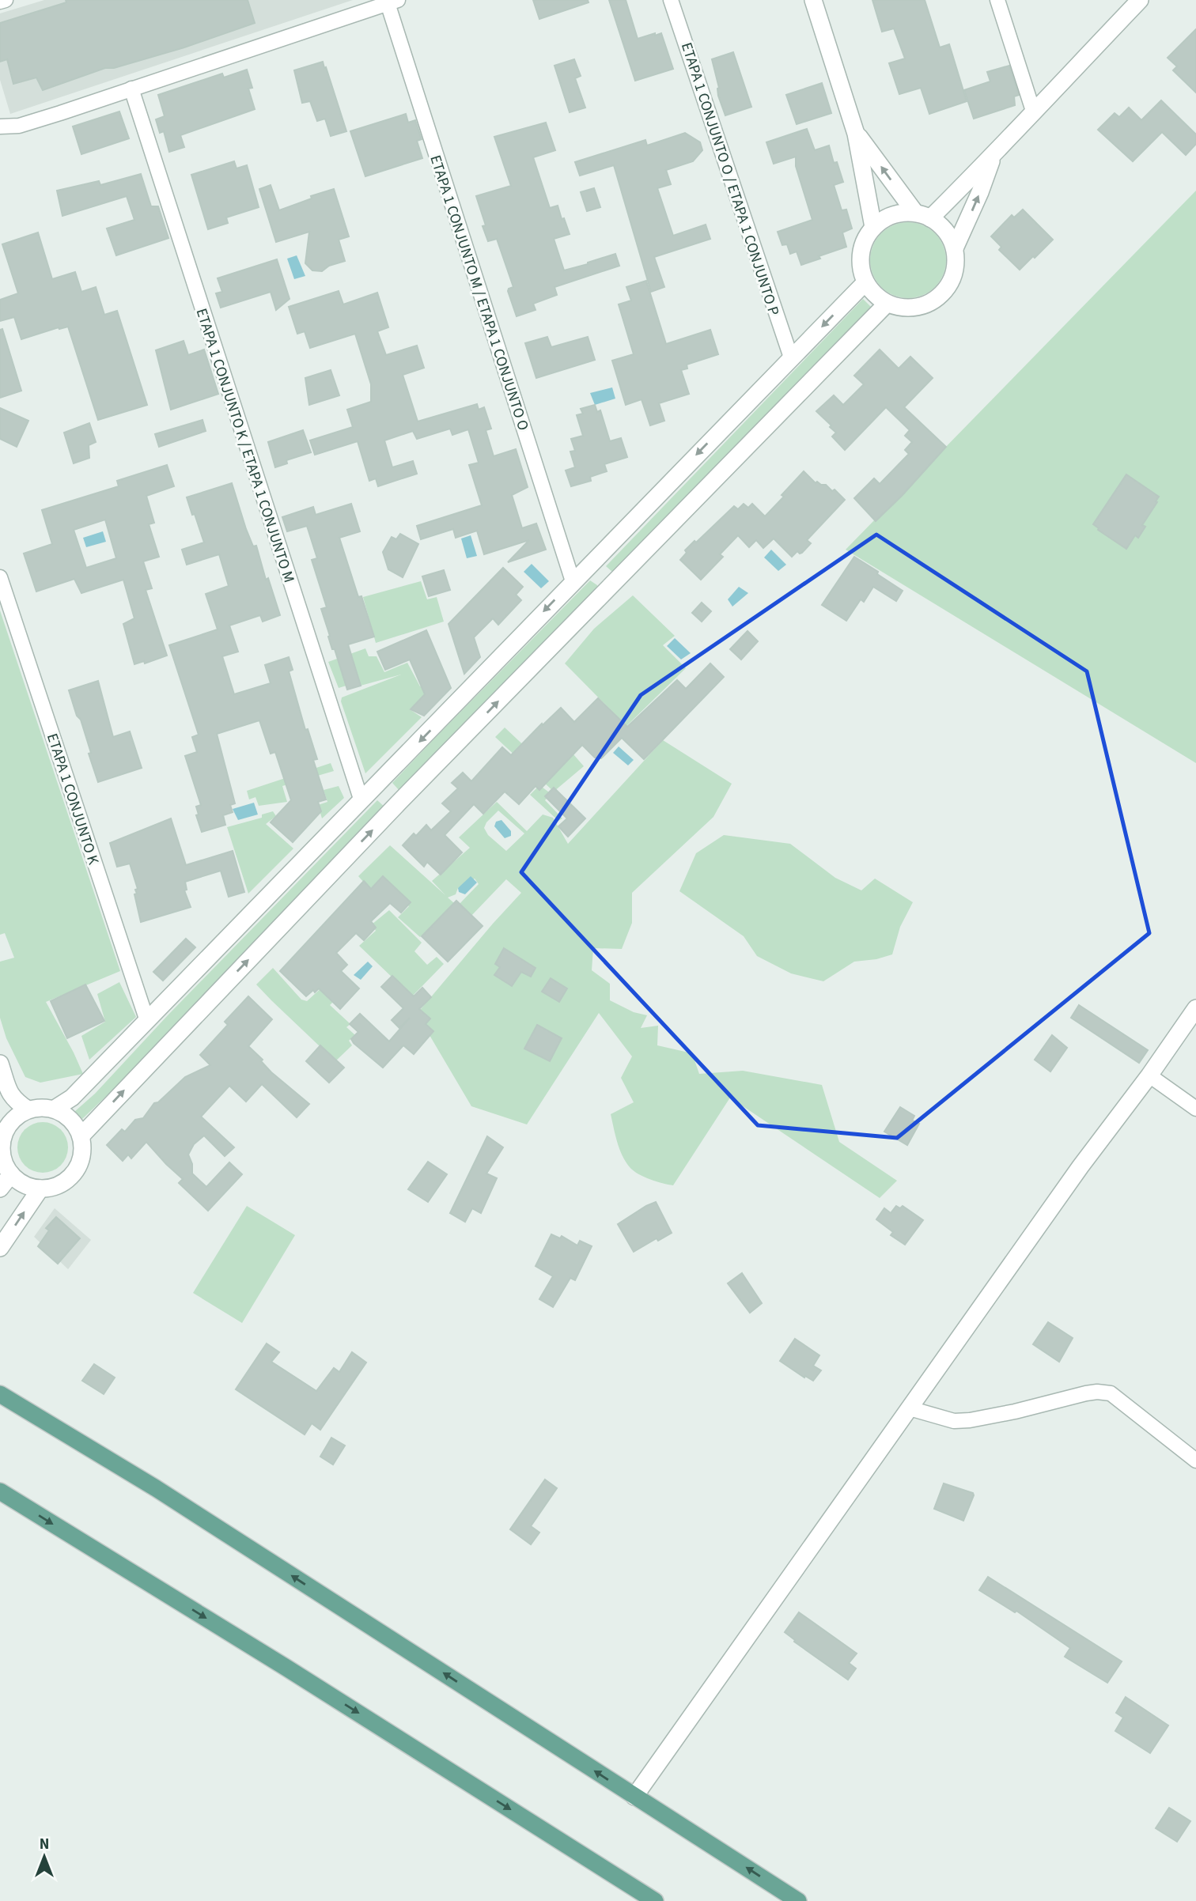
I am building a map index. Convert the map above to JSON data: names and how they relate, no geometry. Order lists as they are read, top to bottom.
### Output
{
  "streets": {
    "street": [
      "ETAPA 1 CONJUNTO O / ETAPA 1 CONJUNTO P",
      "ETAPA 1 CONJUNTO M / ETAPA 1 CONJUNTO O",
      "ETAPA 1 CONJUNTO K / ETAPA 1 CONJUNTO M",
      "ETAPA 1 CONJUNTO K"
    ]
  },
  "north": "top"
}
